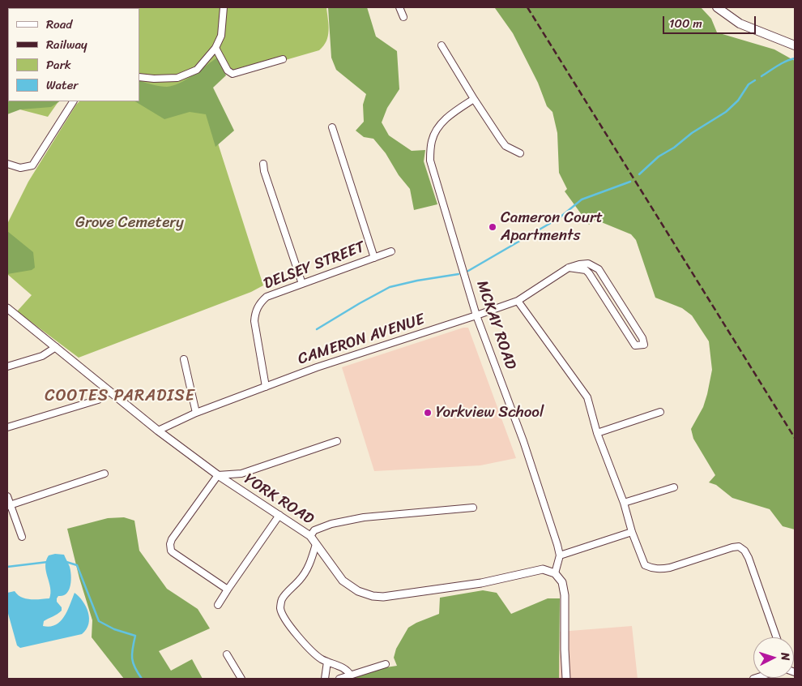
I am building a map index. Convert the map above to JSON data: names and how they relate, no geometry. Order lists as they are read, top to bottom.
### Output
{
  "streets": {
    "street": [
      "DELSEY STREET",
      "MCKAY ROAD",
      "CAMERON AVENUE",
      "YORK ROAD"
    ]
  },
  "crossings": [
    ["DELSEY STREET", "CAMERON AVENUE"],
    ["MCKAY ROAD", "CAMERON AVENUE"],
    ["CAMERON AVENUE", "YORK ROAD"]
  ],
  "districts": ["COOTES PARADISE"],
  "parks": ["Grove Cemetery"],
  "places": ["Cameron Court Apartments", "Yorkview School"],
  "legend": [
    "Road",
    "Railway",
    "Park",
    "Water"
  ],
  "scale_bar": "100 m",
  "north": "right"
}
